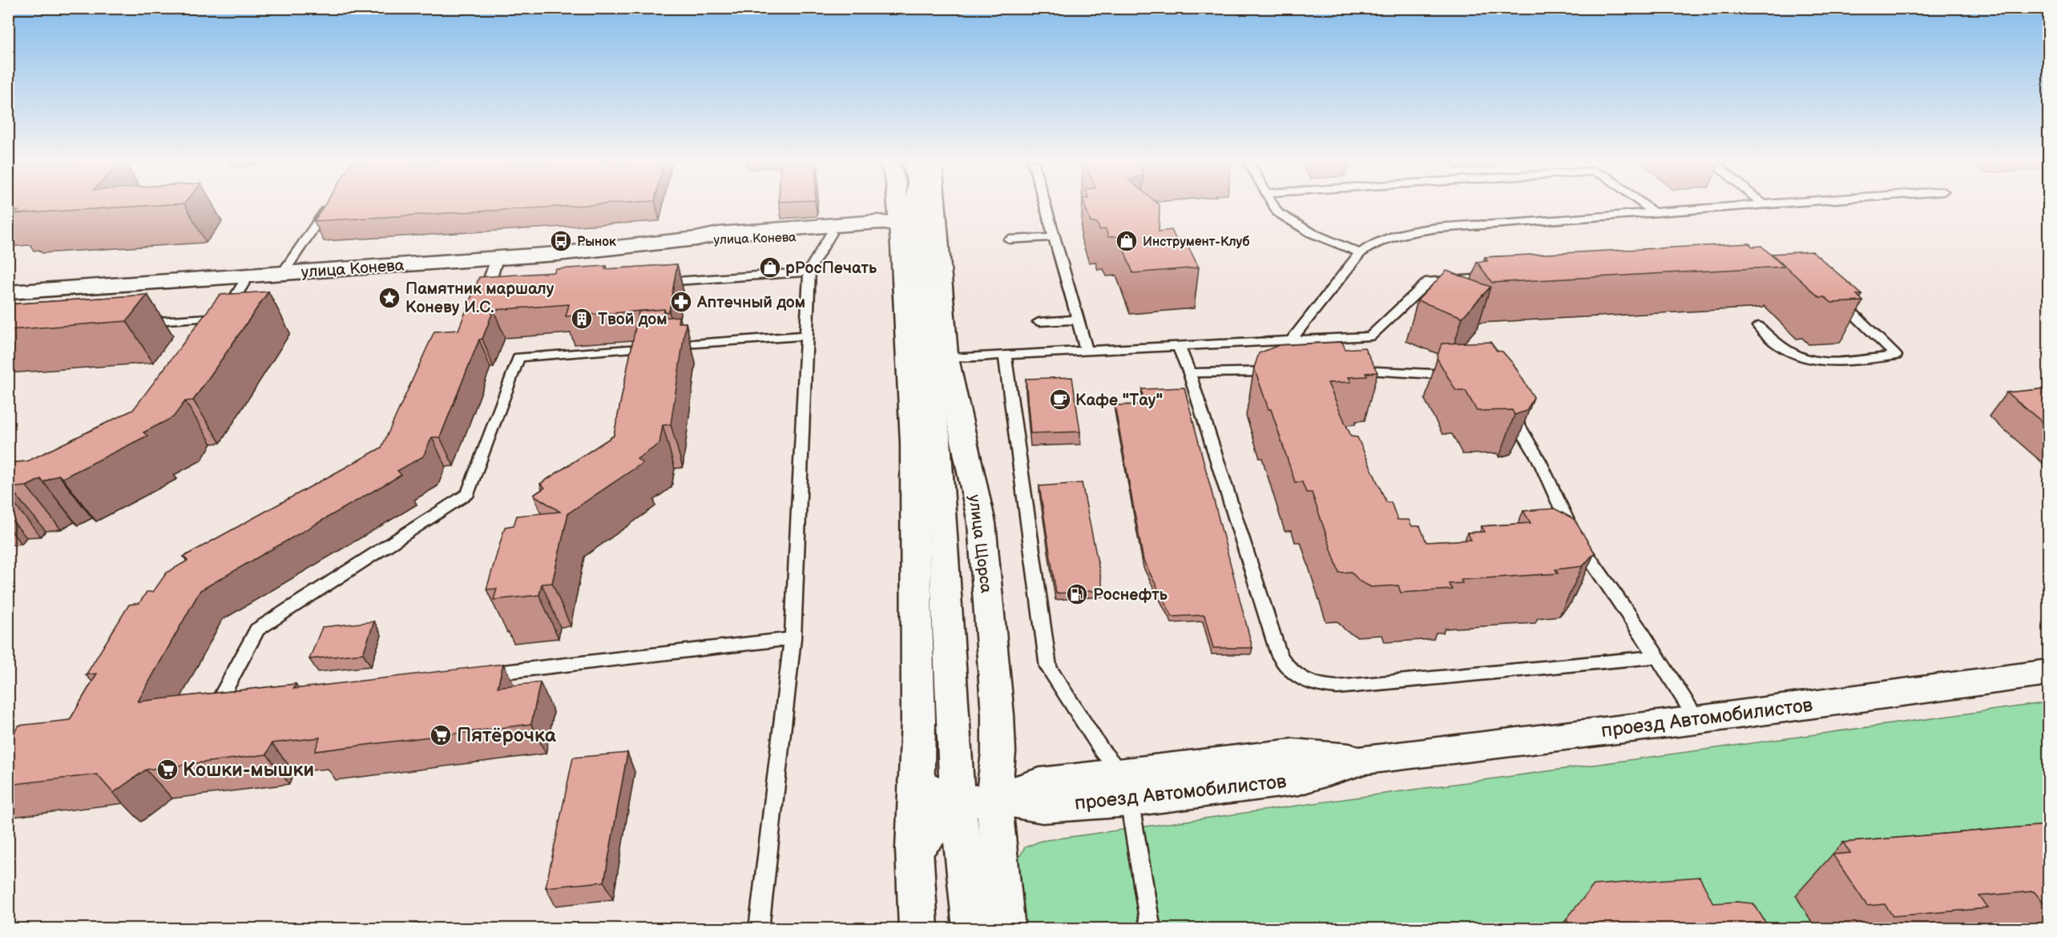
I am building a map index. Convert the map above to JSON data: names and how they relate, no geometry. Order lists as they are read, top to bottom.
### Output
{
  "streets": {
    "street": ["улица Конева", "улица Щорса", "проезд Автомобилистов"]
  },
  "crossings": [
    ["улица Конева", "улица Щорса"],
    ["улица Щорса", "проезд Автомобилистов"]
  ],
  "places": {
    "bus stop": ["Рынок"],
    "shop": ["Инструмент-Клуб", "рРосПечать"],
    "place": ["Памятник маршалу Коневу И.С."],
    "pharmacy": ["Аптечный дом"],
    "building": ["Твой дом"],
    "cafe": ["Кафе \"Тау\""],
    "fuel station": ["Роснефть"],
    "supermarket": ["Пятёрочка", "Кошки-мышки"]
  }
}
